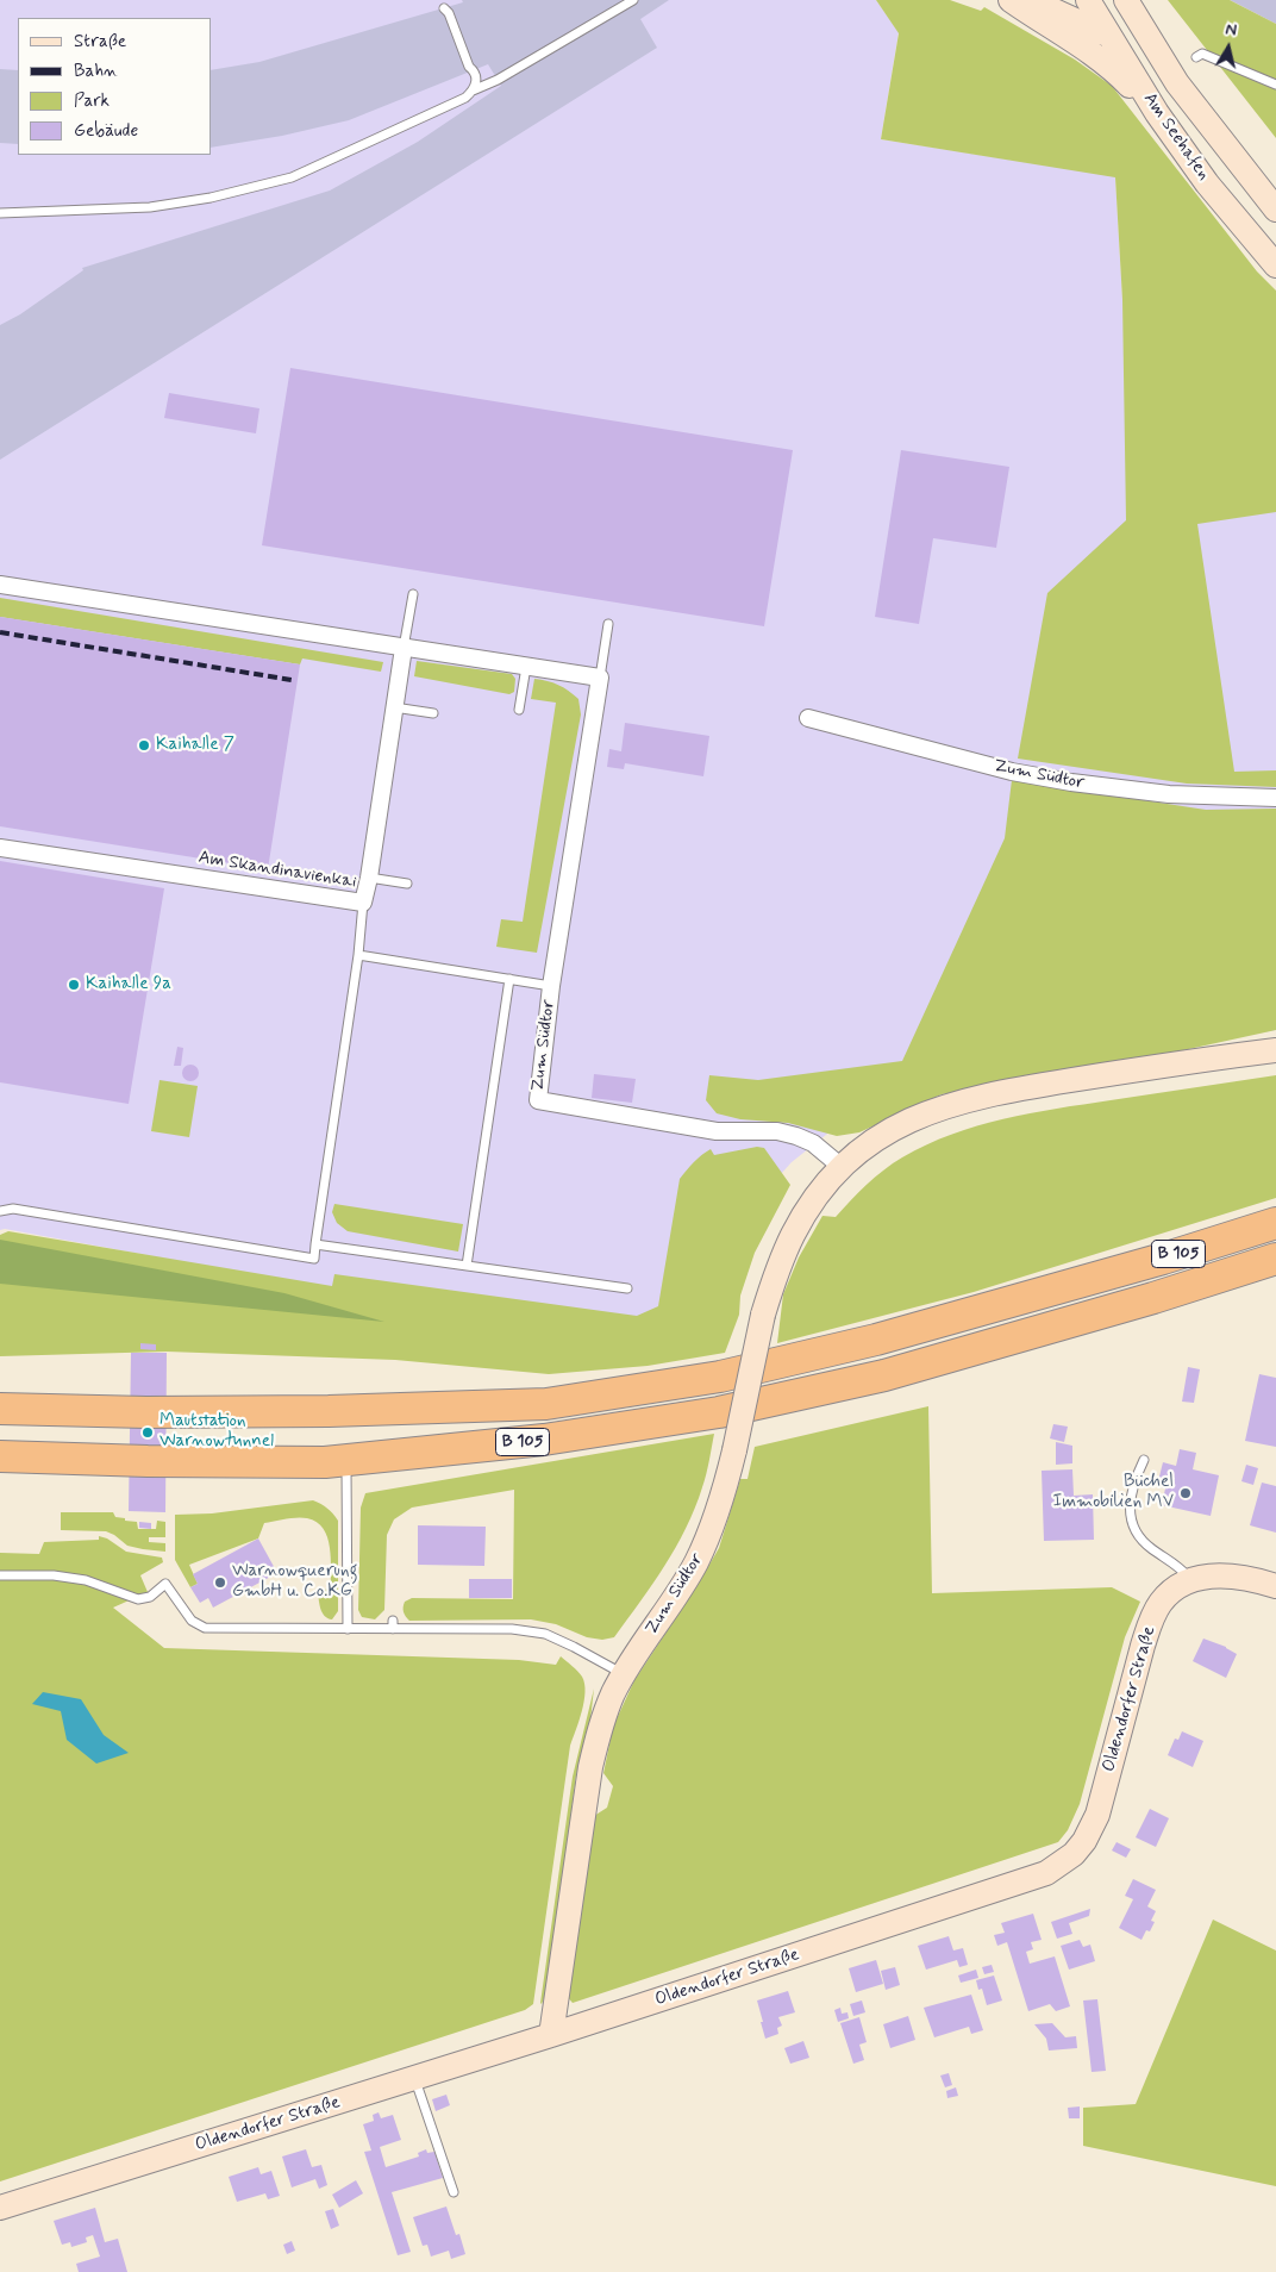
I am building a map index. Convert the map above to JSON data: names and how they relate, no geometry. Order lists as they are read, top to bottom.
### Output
{
  "streets": {
    "highway": ["B 105"],
    "street": [
      "Am Seehafen",
      "Zum Südtor",
      "Am Skandinavienkai",
      "Oldendorfer Straße"
    ]
  },
  "crossings": [
    ["Zum Südtor", "Oldendorfer Straße"]
  ],
  "places": [
    "Kaihalle 7",
    "Kaihalle 9a",
    "Mautstation Warnowtunnel",
    "Büchel Immobilien MV",
    "Warnowquerung GmbH u. Co.KG"
  ],
  "legend": [
    "Straße",
    "Bahn",
    "Park",
    "Gebäude"
  ],
  "north": "top"
}
